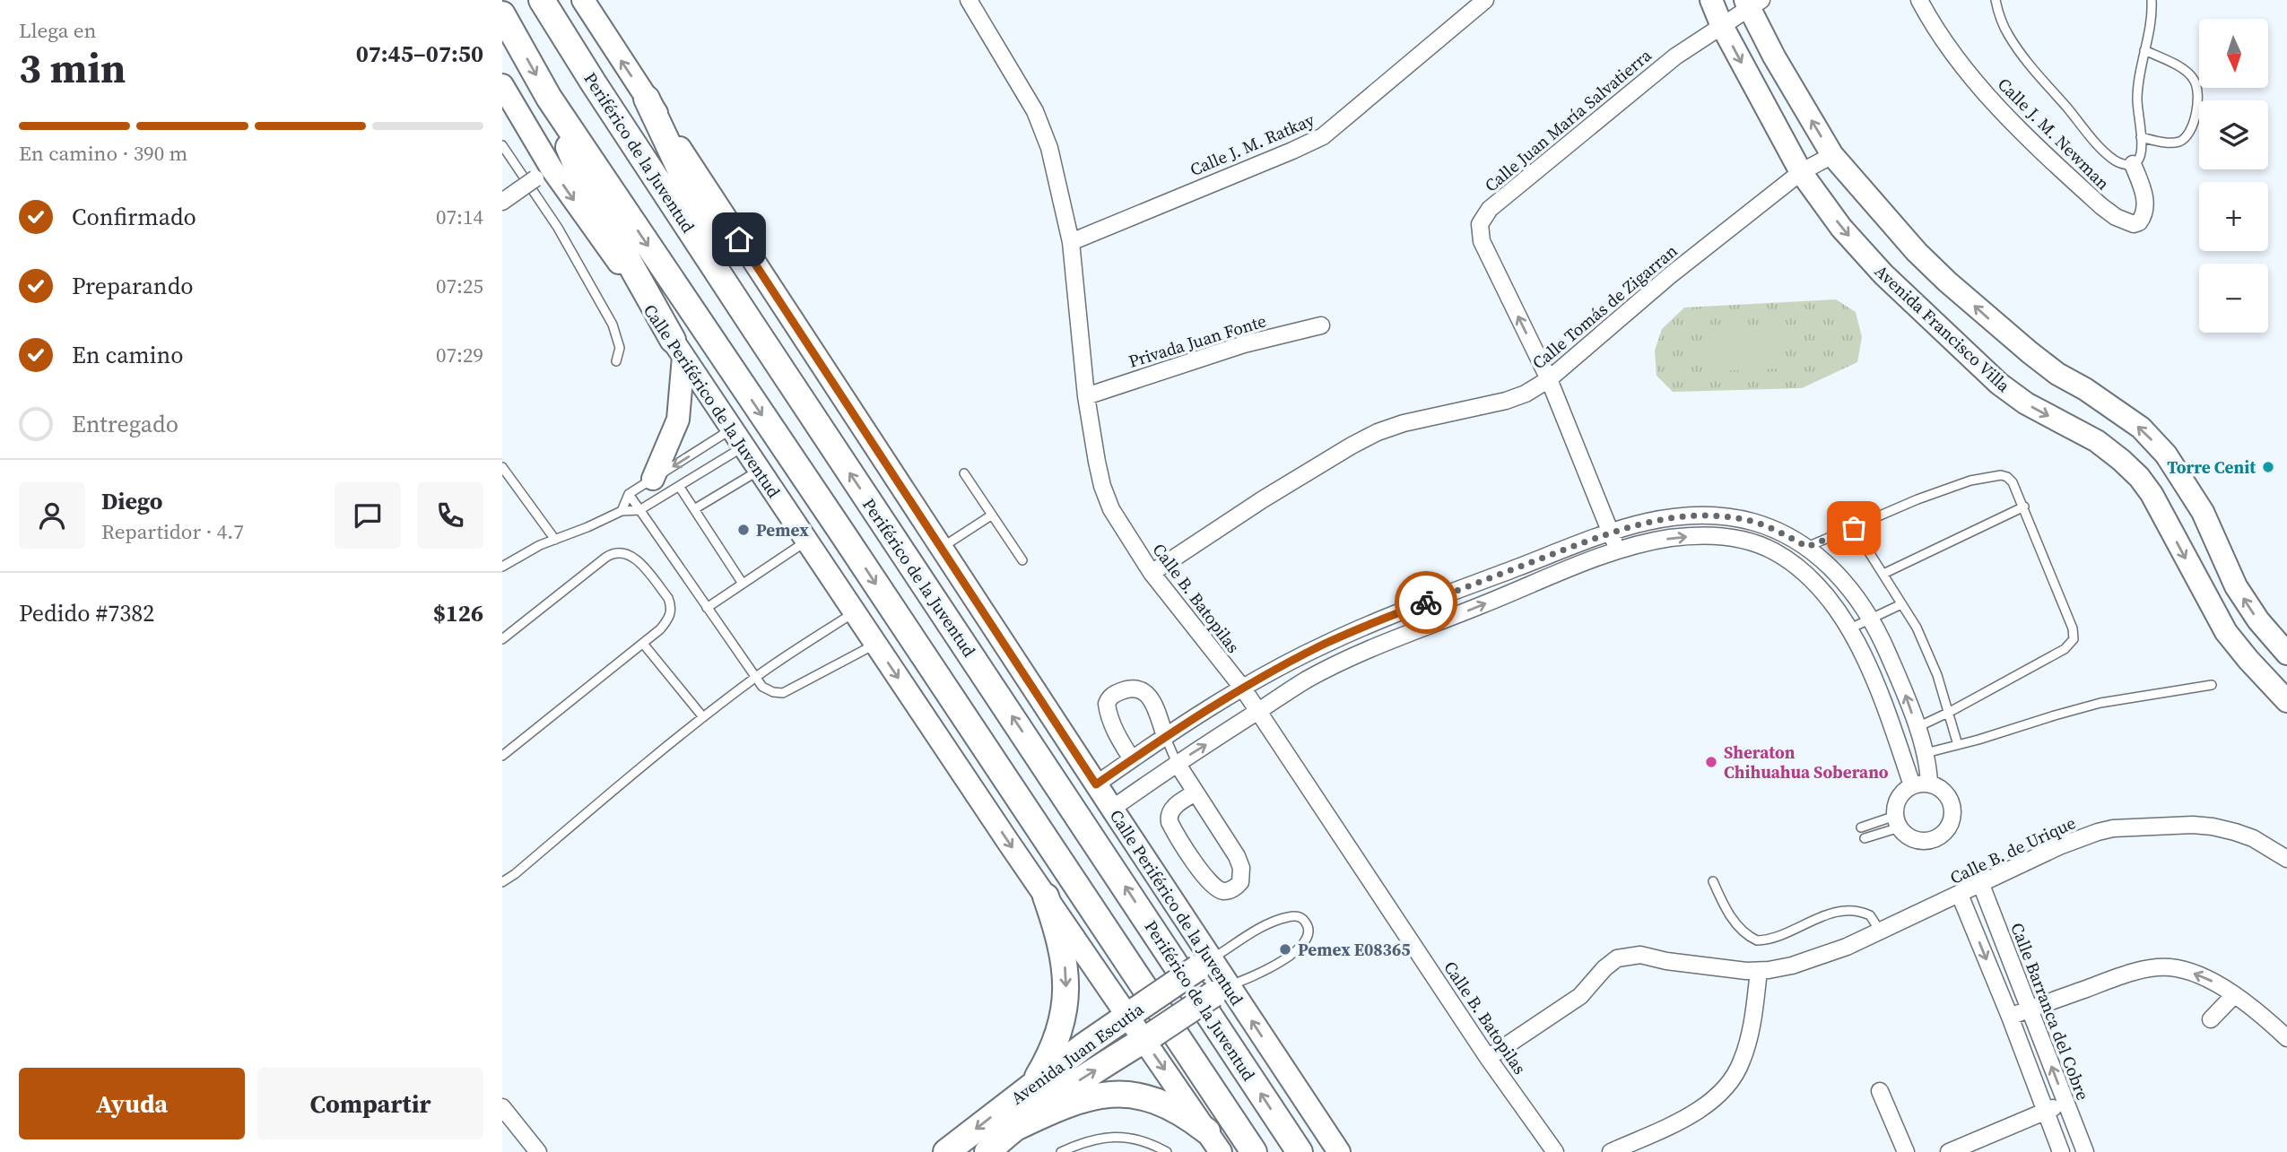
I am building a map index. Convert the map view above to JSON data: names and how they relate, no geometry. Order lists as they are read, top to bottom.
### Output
{
  "streets": {
    "main road": [
      "Periférico de la Juventud",
      "Avenida Francisco Villa",
      "Calle Periférico de la Juventud",
      "Avenida Juan Escutia"
    ],
    "street": [
      "Calle Juan María Salvatierra",
      "Calle J. M. Newman",
      "Calle J. M. Ratkay",
      "Calle Tomás de Zigarran",
      "Privada Juan Fonte",
      "Calle B. Batopilas",
      "Calle B. de Urique",
      "Calle Barranca del Cobre"
    ]
  },
  "crossings": [
    ["Calle Juan María Salvatierra", "Calle Tomás de Zigarran"],
    ["Calle Juan María Salvatierra", "Avenida Francisco Villa"],
    ["Calle J. M. Ratkay", "Calle B. Batopilas"],
    ["Calle Tomás de Zigarran", "Avenida Francisco Villa"],
    ["Calle Tomás de Zigarran", "Calle B. Batopilas"],
    ["Privada Juan Fonte", "Calle B. Batopilas"],
    ["Calle Periférico de la Juventud", "Avenida Juan Escutia"],
    ["Calle B. Batopilas", "Calle B. de Urique"],
    ["Calle B. de Urique", "Calle Barranca del Cobre"]
  ],
  "one_way": ["Calle Juan María Salvatierra"],
  "places": [
    "Torre Cenit",
    "Pemex",
    "Sheraton Chihuahua Soberano",
    "Pemex E08365"
  ],
  "north": "bottom",
  "page": {
    "heading": ["3 min", "Llega en", "07:45–07:50"],
    "panel": [
      "Diego",
      "Repartidor · 4.7",
      "Pedido #7382",
      "$126"
    ],
    "map_buttons": ["+", "−"],
    "bar": "En camino · 390 m",
    "list": [
      ["Confirmado", "07:14"],
      ["Preparando", "07:25"],
      ["En camino", "07:29"],
      "Entregado"
    ],
    "buttons": ["Ayuda", "Compartir"]
  }
}
